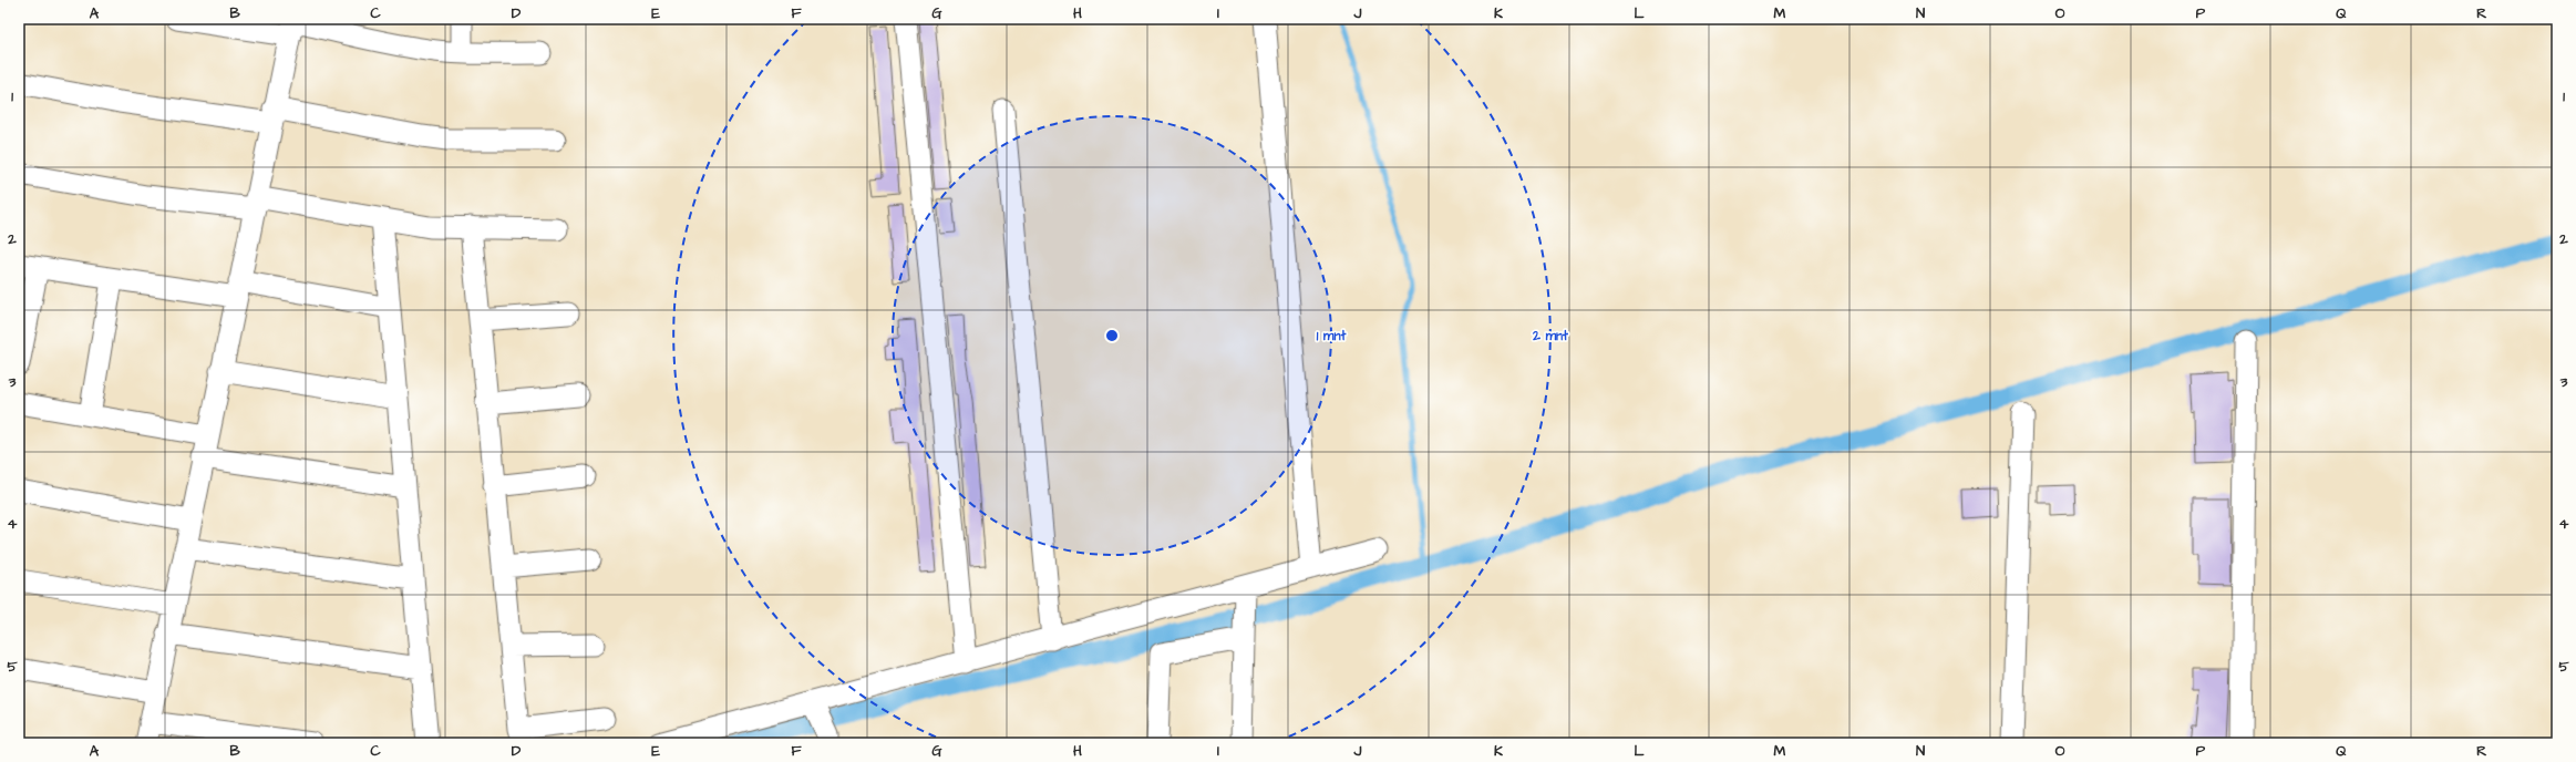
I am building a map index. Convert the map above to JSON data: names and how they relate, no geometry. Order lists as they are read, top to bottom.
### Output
{
  "grid": {
    "columns": [
      "A",
      "B",
      "C",
      "D",
      "E",
      "F",
      "G",
      "H",
      "I",
      "J",
      "K",
      "L",
      "M",
      "N",
      "O",
      "P",
      "Q",
      "R"
    ],
    "rows": [
      "1",
      "2",
      "3",
      "4",
      "5"
    ]
  },
  "rings": ["1 mnt", "2 mnt"]
}
